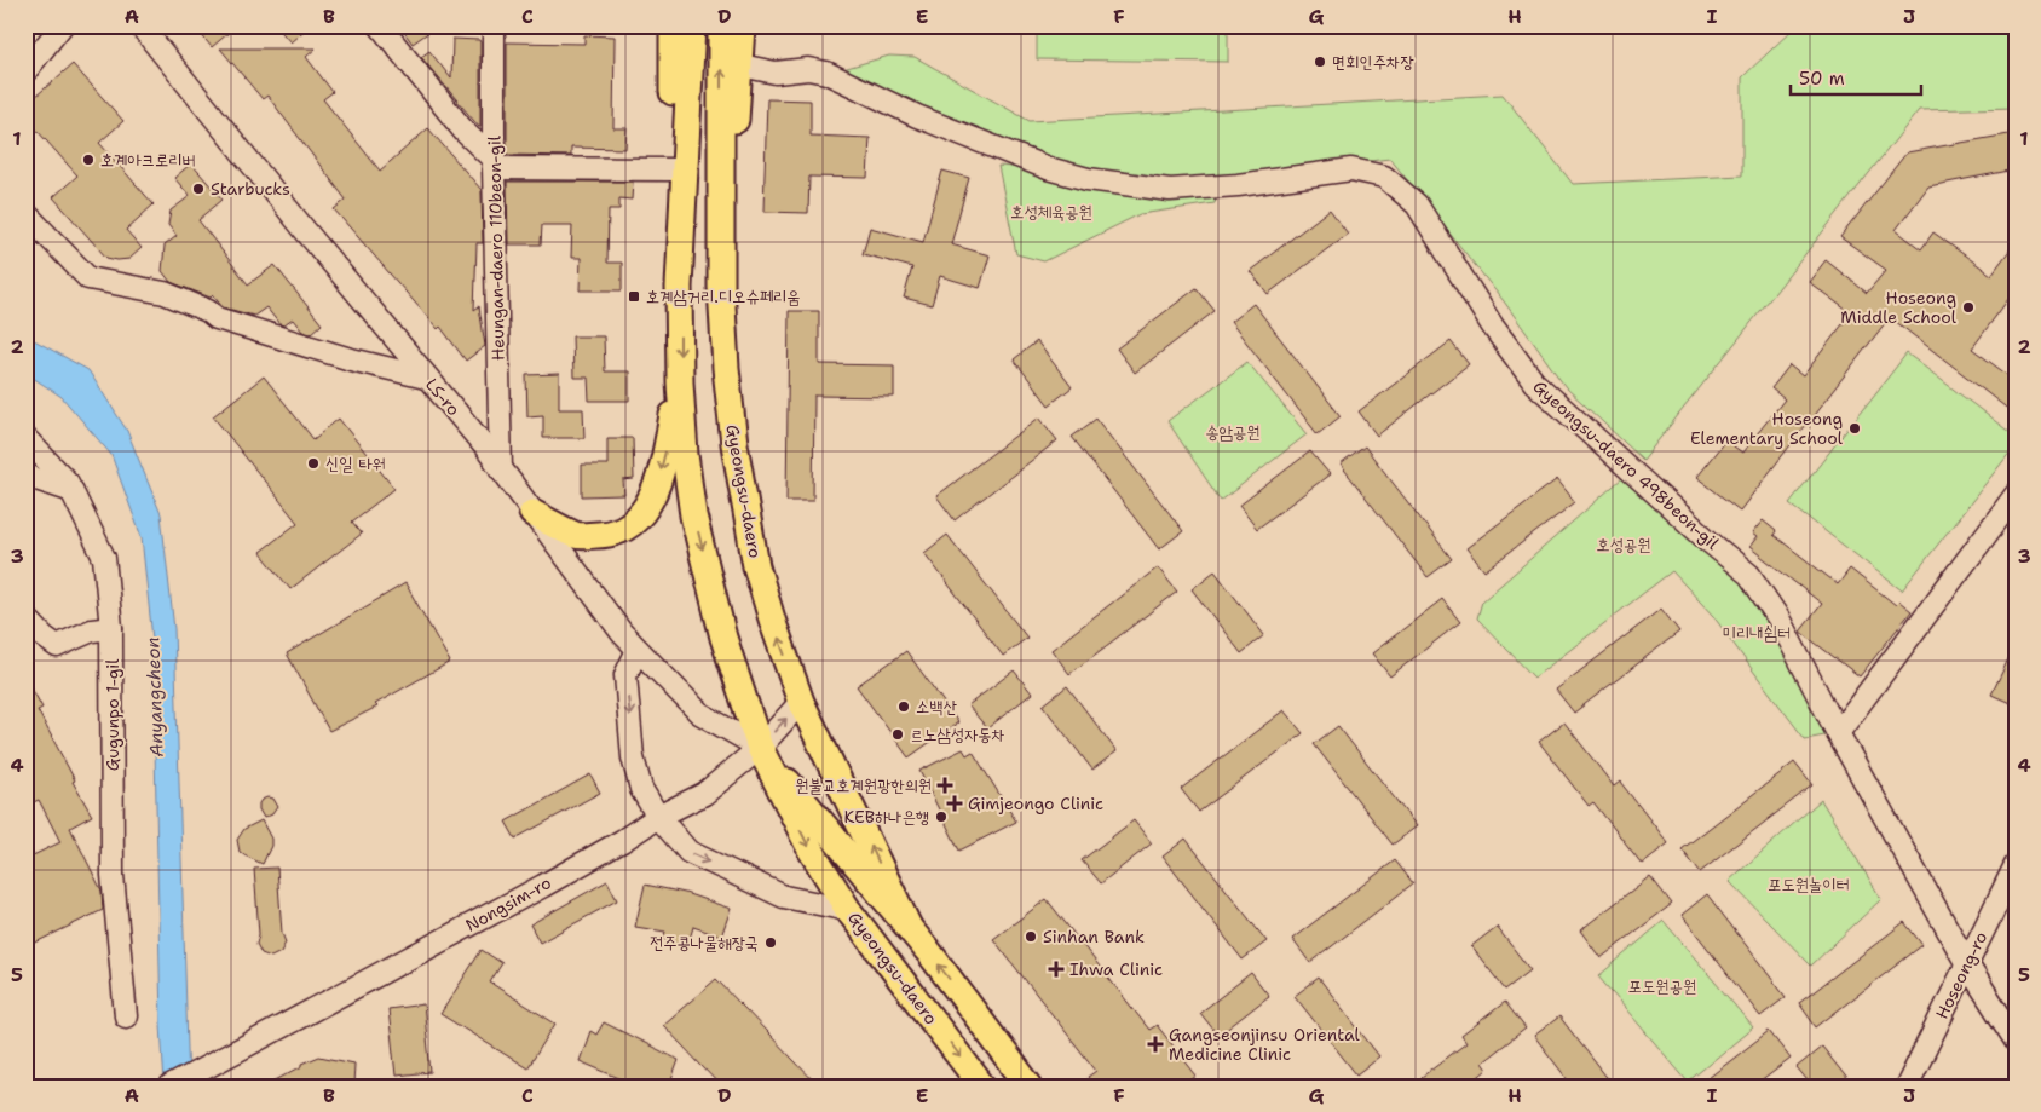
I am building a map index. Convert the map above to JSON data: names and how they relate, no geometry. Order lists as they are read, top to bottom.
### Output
{
  "streets": {
    "main road": ["Gyeongsu-daero"],
    "street": [
      "Heungan-daero 110beon-gil",
      "LS-ro",
      "Gyeongsu-daero 498beon-gil",
      "Gugunpo 1-gil",
      "Nongsim-ro",
      "Hoseong-ro"
    ]
  },
  "crossings": [
    ["Heungan-daero 110beon-gil", "LS-ro"],
    ["LS-ro", "Gyeongsu-daero"],
    ["LS-ro", "Nongsim-ro"],
    ["Gyeongsu-daero 498beon-gil", "Hoseong-ro"],
    ["Gyeongsu-daero", "Nongsim-ro"]
  ],
  "water": ["Anyangcheon"],
  "parks": [
    "호성체육공원",
    "송암공원",
    "호성공원",
    "미리내쉼터",
    "포도원놀이터",
    "포도원공원"
  ],
  "places": {
    "other": [
      "면회인주차장",
      "호계아크로리버",
      "Starbucks",
      "Hoseong Middle School",
      "Hoseong Elementary School",
      "신일 타워",
      "소백산",
      "르노삼성자동차",
      "KEB하나은행",
      "Sinhan Bank",
      "전주콩나물해장국"
    ],
    "transit": ["호계삼거리.디오슈페리움"],
    "health": [
      "원불교호계원광한의원",
      "Gimjeongo Clinic",
      "Ihwa Clinic",
      "Gangseonjinsu Oriental Medicine Clinic"
    ]
  },
  "scale_bar": "50 m",
  "grid": {
    "columns": [
      "A",
      "B",
      "C",
      "D",
      "E",
      "F",
      "G",
      "H",
      "I",
      "J"
    ],
    "rows": [
      "1",
      "2",
      "3",
      "4",
      "5"
    ]
  }
}
